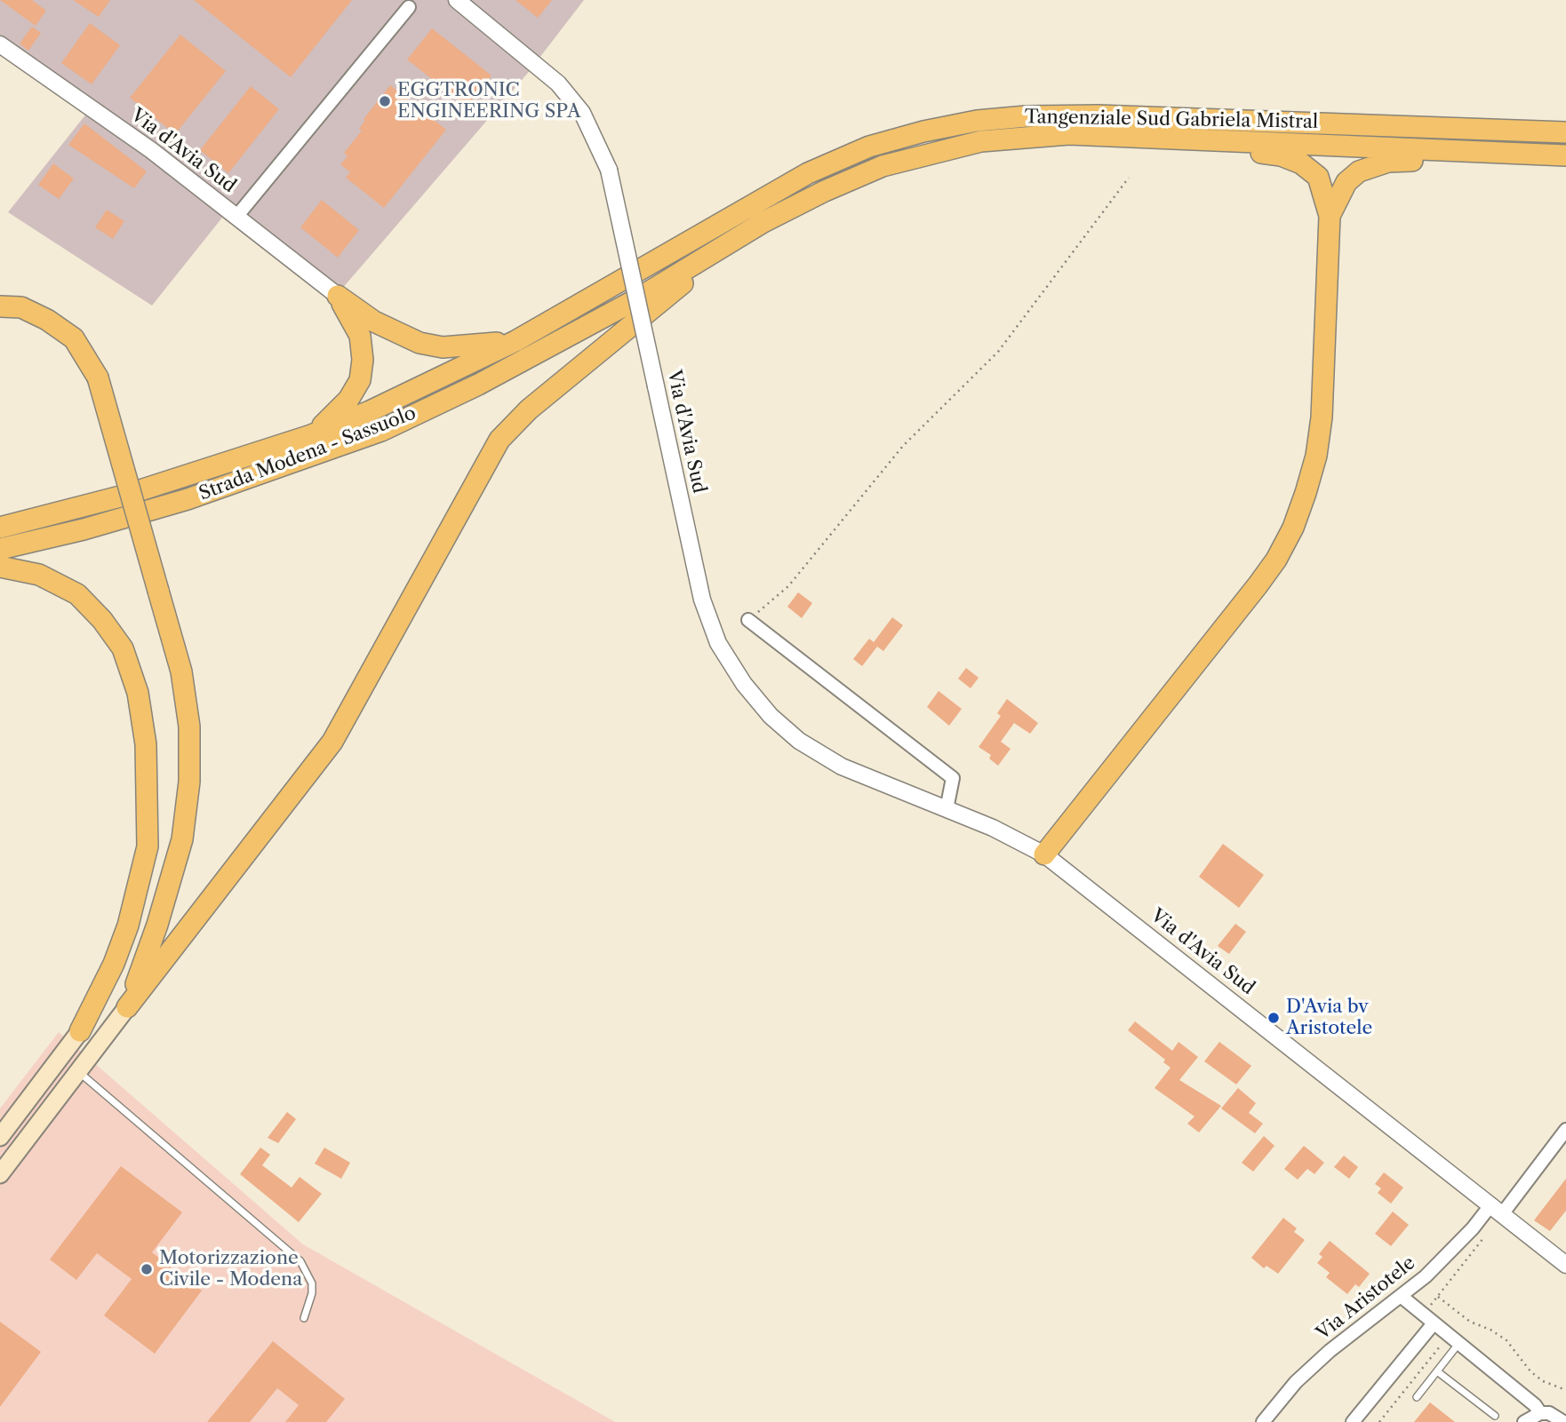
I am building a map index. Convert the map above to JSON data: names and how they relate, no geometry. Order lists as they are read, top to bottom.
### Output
{
  "streets": {
    "highway": ["Tangenziale Sud Gabriela Mistral", "Strada Modena - Sassuolo"],
    "street": ["Via d'Avia Sud", "Via Aristotele"]
  },
  "crossings": [
    ["Tangenziale Sud Gabriela Mistral", "Strada Modena - Sassuolo"],
    ["Via d'Avia Sud", "Via Aristotele"]
  ],
  "places": ["EGGTRONIC ENGINEERING SPA", "D'Avia bv Aristotele", "Motorizzazione Civile - Modena"]
}
